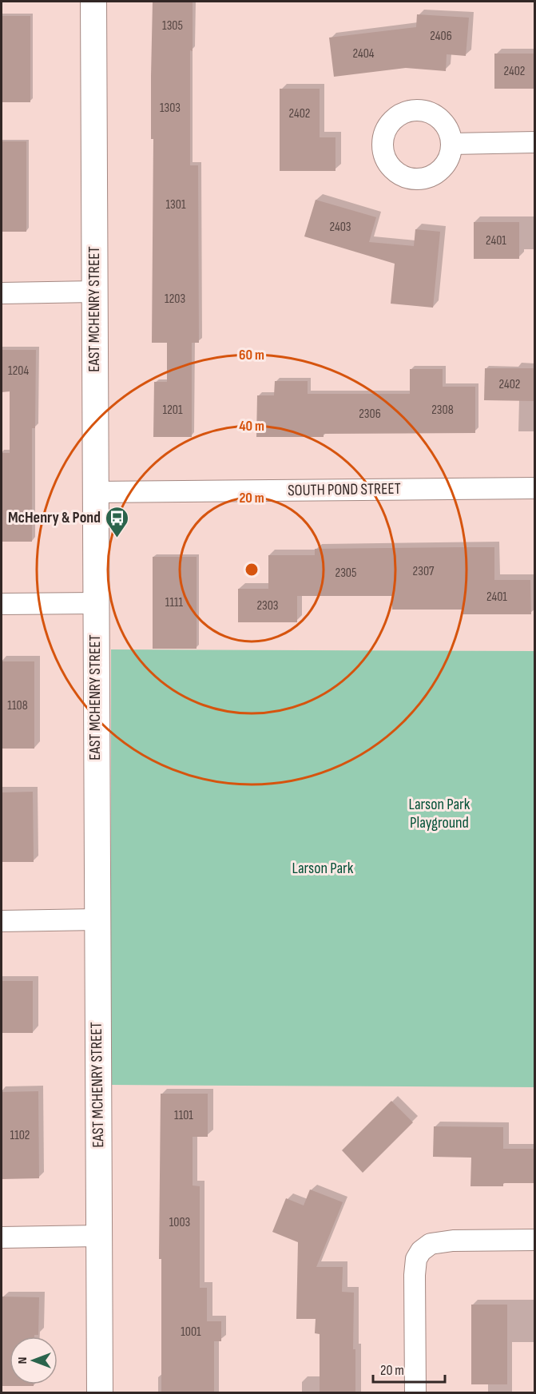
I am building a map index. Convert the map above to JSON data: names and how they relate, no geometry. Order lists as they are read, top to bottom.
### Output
{
  "streets": {
    "street": ["EAST MCHENRY STREET", "SOUTH POND STREET"]
  },
  "crossings": [
    ["EAST MCHENRY STREET", "SOUTH POND STREET"]
  ],
  "parks": ["Larson Park Playground", "Larson Park"],
  "places": {
    "bus stop": ["McHenry & Pond"]
  },
  "house_numbers": [
    "1305",
    "2406",
    "2404",
    "2402",
    "1303",
    "2402",
    "1301",
    "2403",
    "2401",
    "1203",
    "1204",
    "2402",
    "1201",
    "2308",
    "2306",
    "2307",
    "2305",
    "2401",
    "1111",
    "2303",
    "1108",
    "1101",
    "1102",
    "1003",
    "1001"
  ],
  "scale_bar": "20 m",
  "north": "left",
  "rings": ["60 m", "40 m", "20 m"]
}
